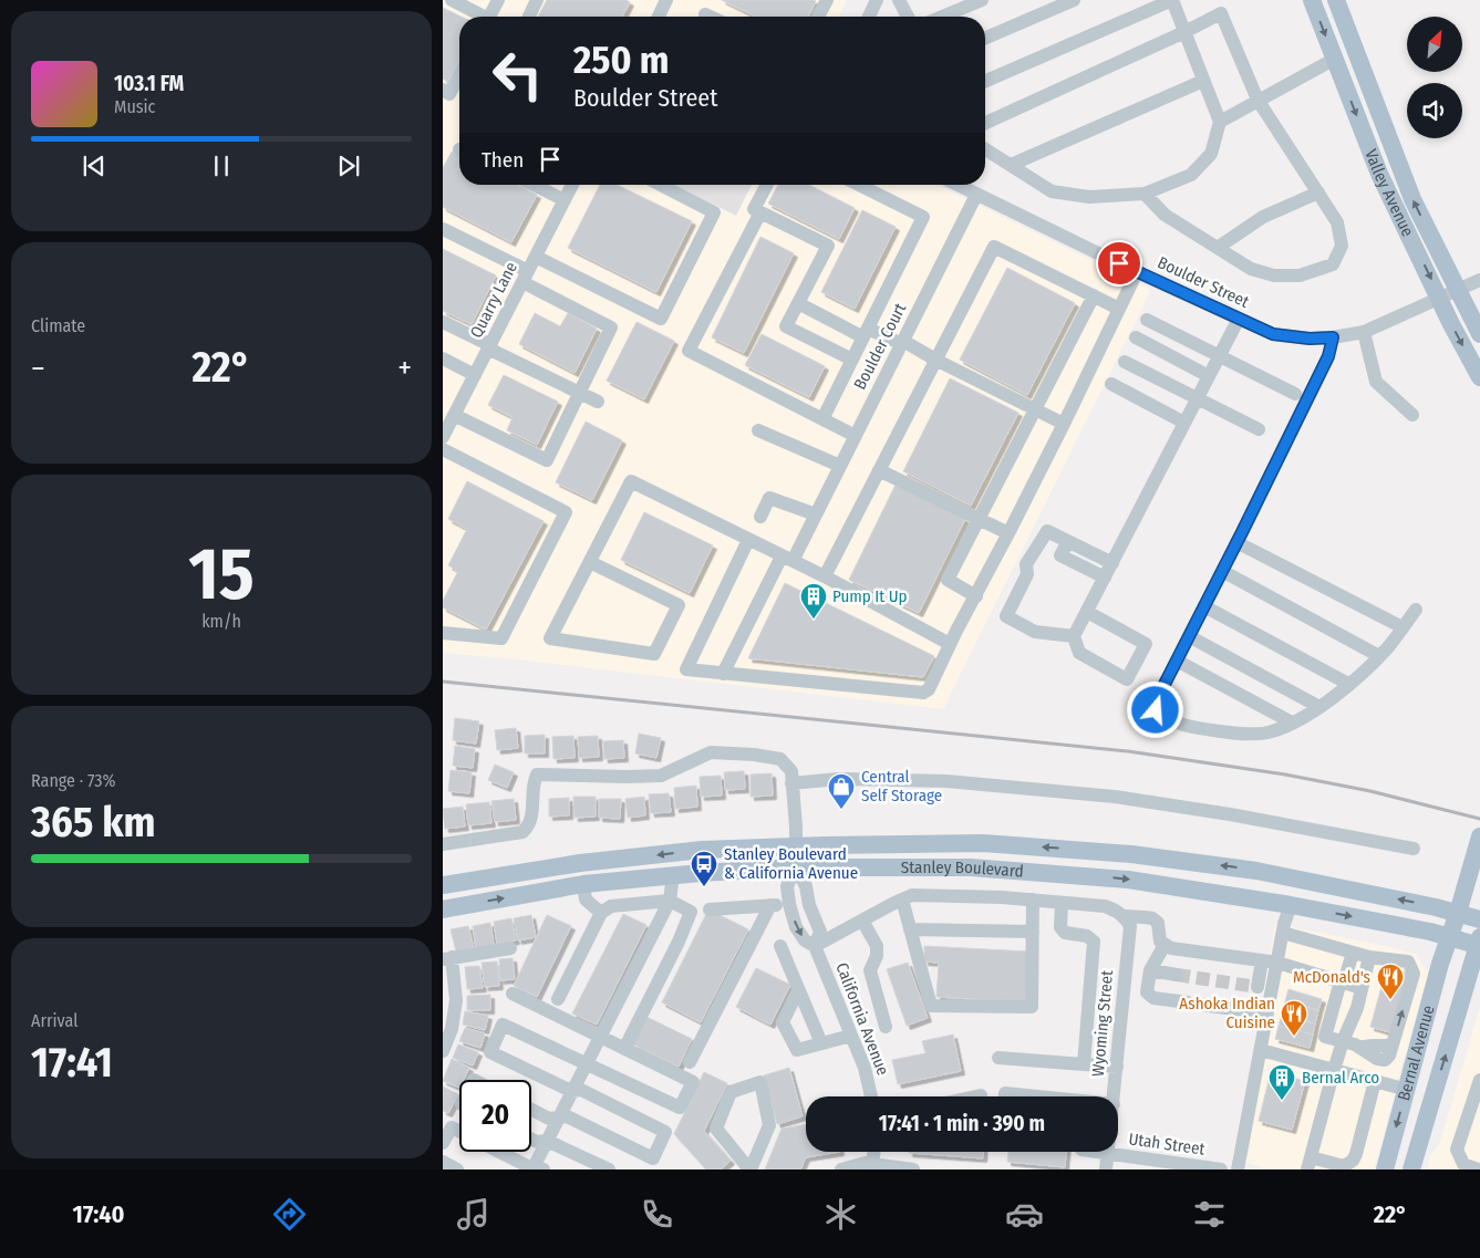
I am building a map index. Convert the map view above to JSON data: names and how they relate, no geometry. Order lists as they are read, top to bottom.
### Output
{
  "streets": {
    "main road": ["Valley Avenue", "Stanley Boulevard", "Bernal Avenue"],
    "street": [
      "Boulder Street",
      "Quarry Lane",
      "Boulder Court",
      "California Avenue",
      "Wyoming Street",
      "Utah Street"
    ]
  },
  "crossings": [
    ["Valley Avenue", "Boulder Street"],
    ["Boulder Street", "Boulder Court"],
    ["Stanley Boulevard", "California Avenue"],
    ["Stanley Boulevard", "Bernal Avenue"],
    ["Wyoming Street", "Utah Street"]
  ],
  "places": {
    "building": ["Pump It Up", "Bernal Arco"],
    "shop": ["Central Self Storage"],
    "bus stop": ["Stanley Boulevard & California Avenue"],
    "restaurant": ["McDonald's", "Ashoka Indian Cuisine"]
  },
  "north": "top right",
  "page": {
    "turn": ["250 m", "Boulder Street"],
    "song": ["103.1 FM", "Music"],
    "then": "Then",
    "tile": [
      "Climate",
      ["15", "km/h"],
      ["Range · 73%", "365 km"],
      ["Arrival", "17:41"]
    ],
    "heat": ["−", "22°", "+"],
    "limit": "20",
    "trip": "17:41 · 1 min · 390 m",
    "tabs": ["17:40", "22°"]
  }
}
